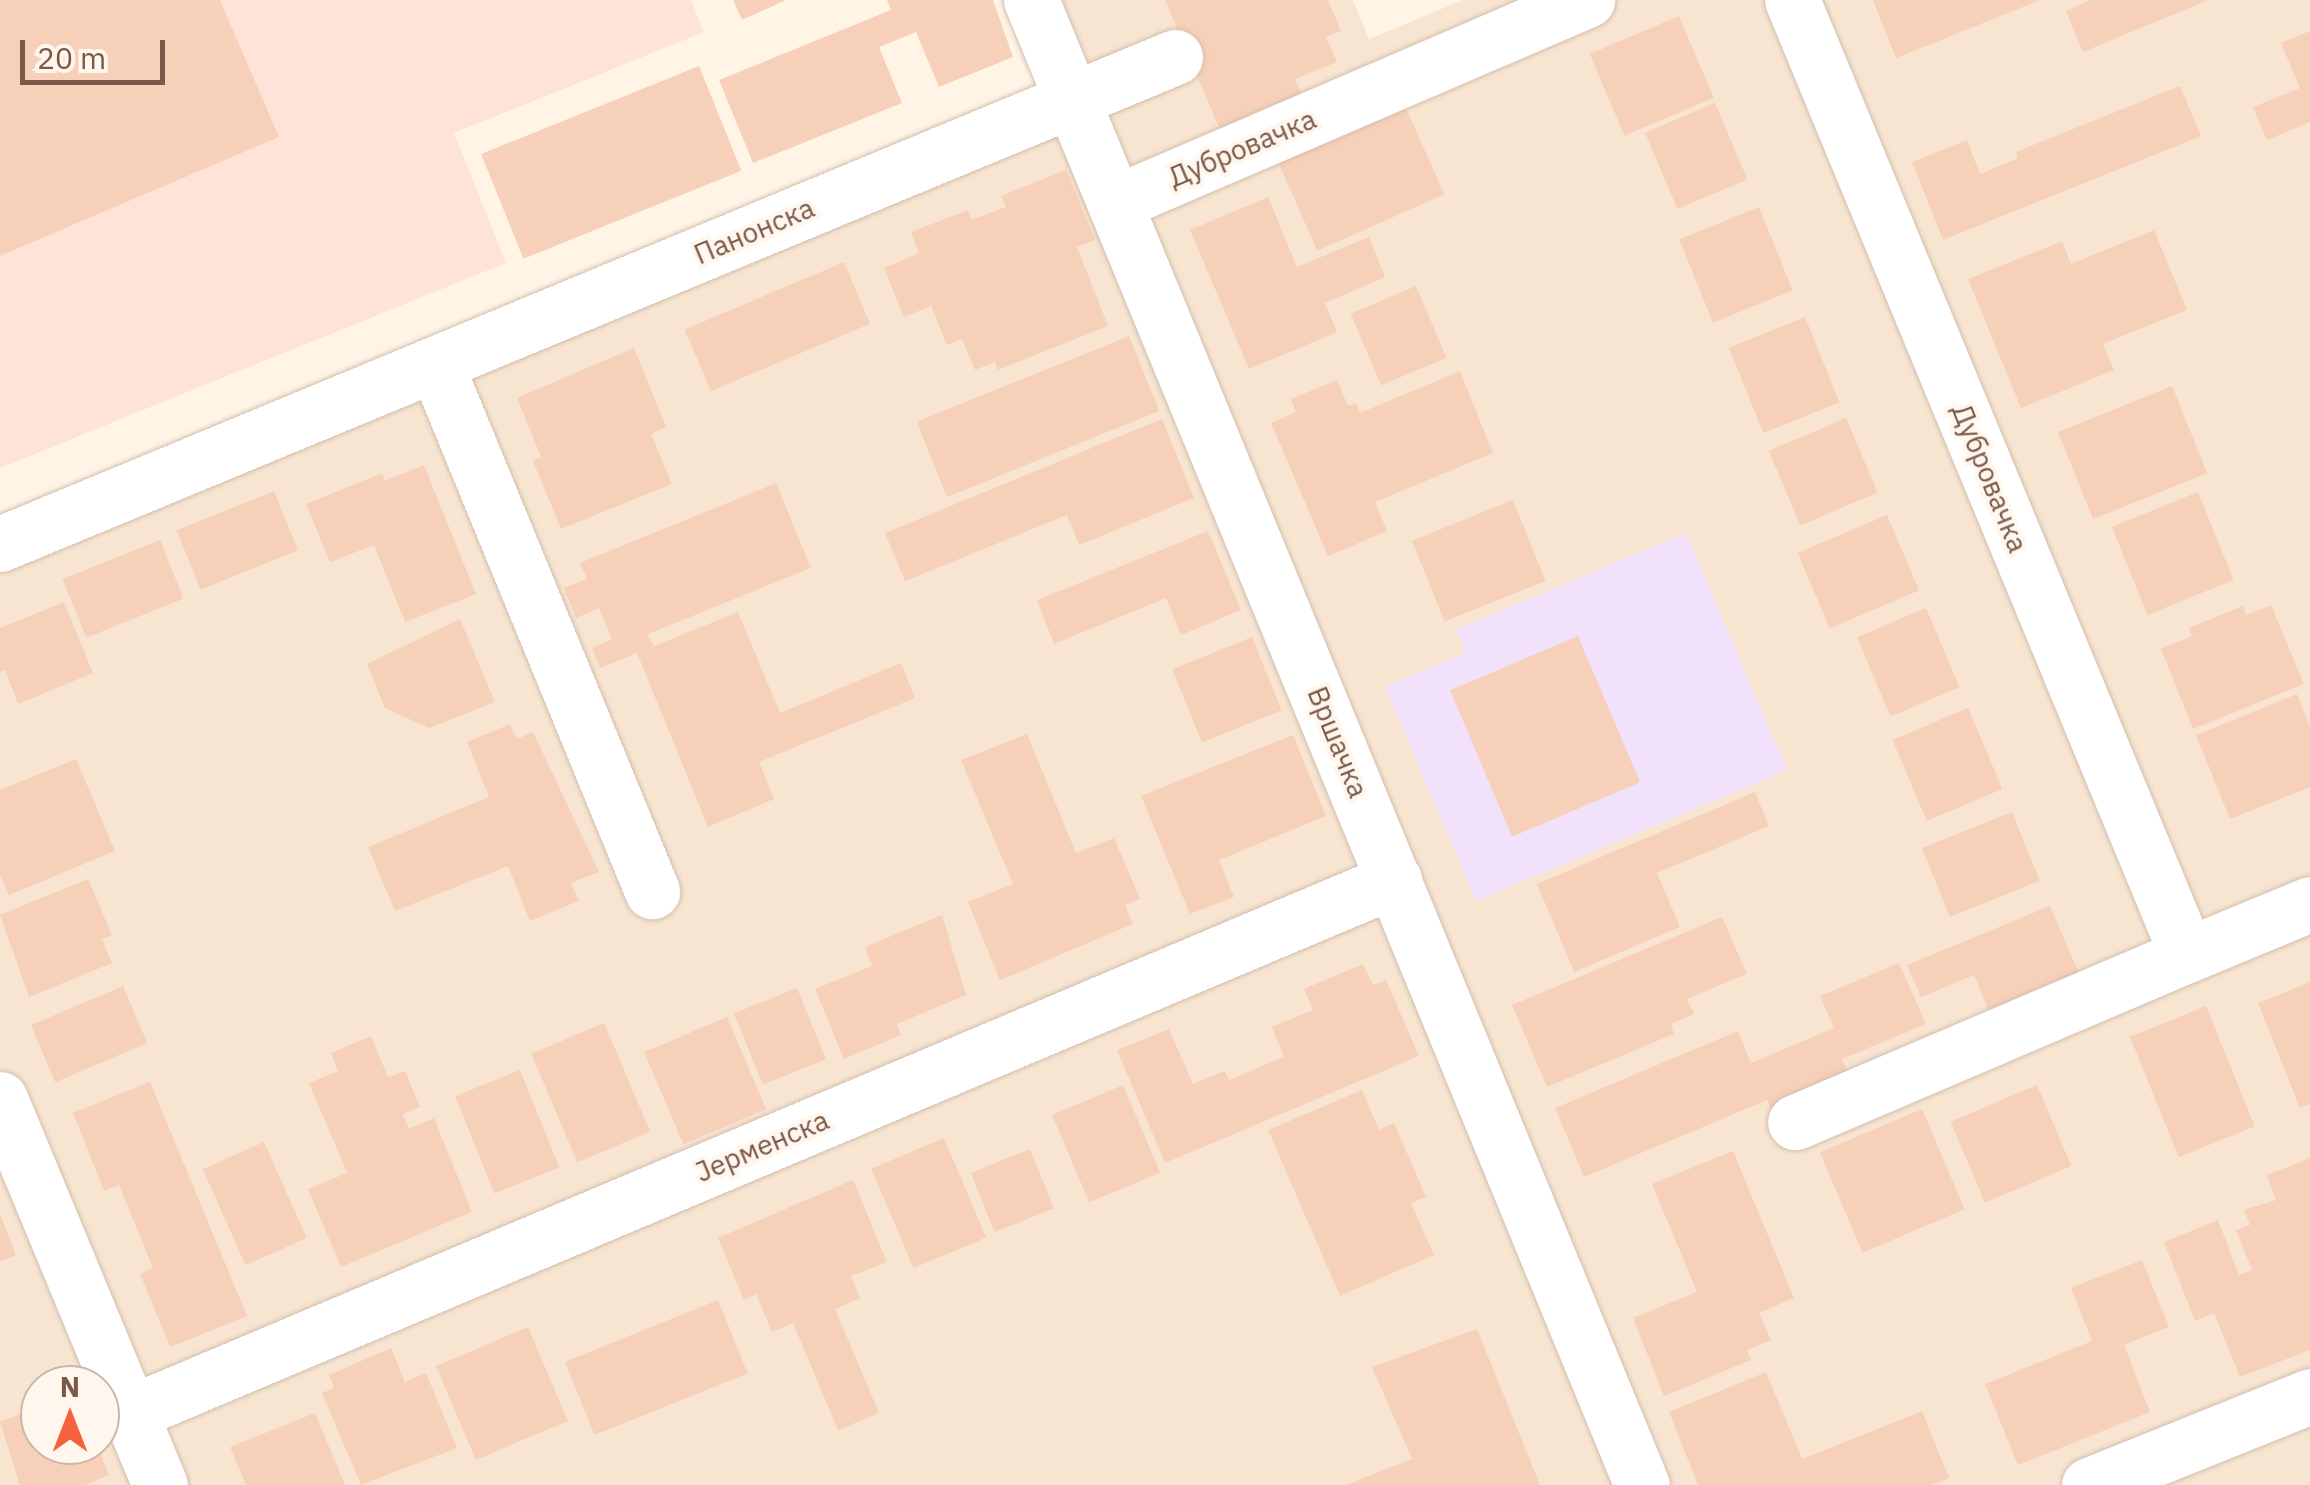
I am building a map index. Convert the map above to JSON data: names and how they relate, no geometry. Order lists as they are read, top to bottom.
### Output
{
  "streets": {
    "street": [
      "Дубровачка",
      "Панонска",
      "Вршачка",
      "Јерменска"
    ]
  },
  "crossings": [
    ["Дубровачка", "Вршачка"],
    ["Панонска", "Вршачка"],
    ["Вршачка", "Јерменска"]
  ],
  "scale_bar": "20 m",
  "north": "top"
}
